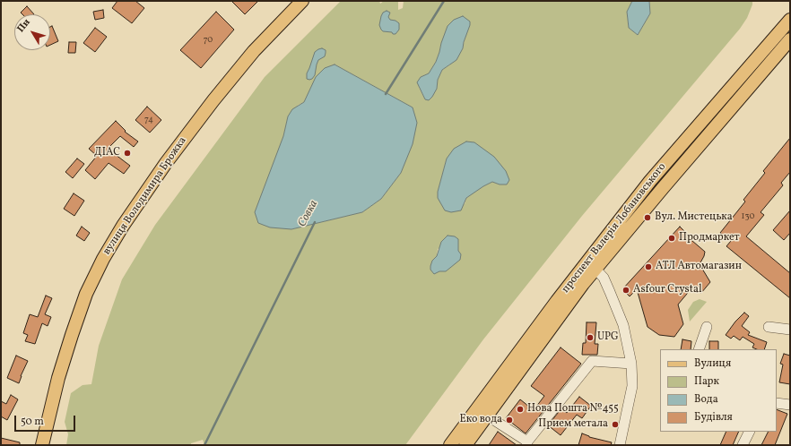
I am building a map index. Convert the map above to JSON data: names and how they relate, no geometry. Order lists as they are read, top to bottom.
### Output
{
  "streets": {
    "main road": ["вулиця Володимира Брожка", "проспект Валерія Лобановського"]
  },
  "water": ["Совка"],
  "places": [
    "ДІАС",
    "Вул. Мистецька",
    "Продмаркет",
    "АТЛ Автомагазин",
    "Asfour Crystal",
    "UPG",
    "Нова Пошта №455",
    "Еко вода",
    "Прием метала"
  ],
  "house_numbers": ["70", "74", "130"],
  "legend": [
    "Вулиця",
    "Парк",
    "Вода",
    "Будівля"
  ],
  "scale_bar": "50 m",
  "north": "top left"
}
